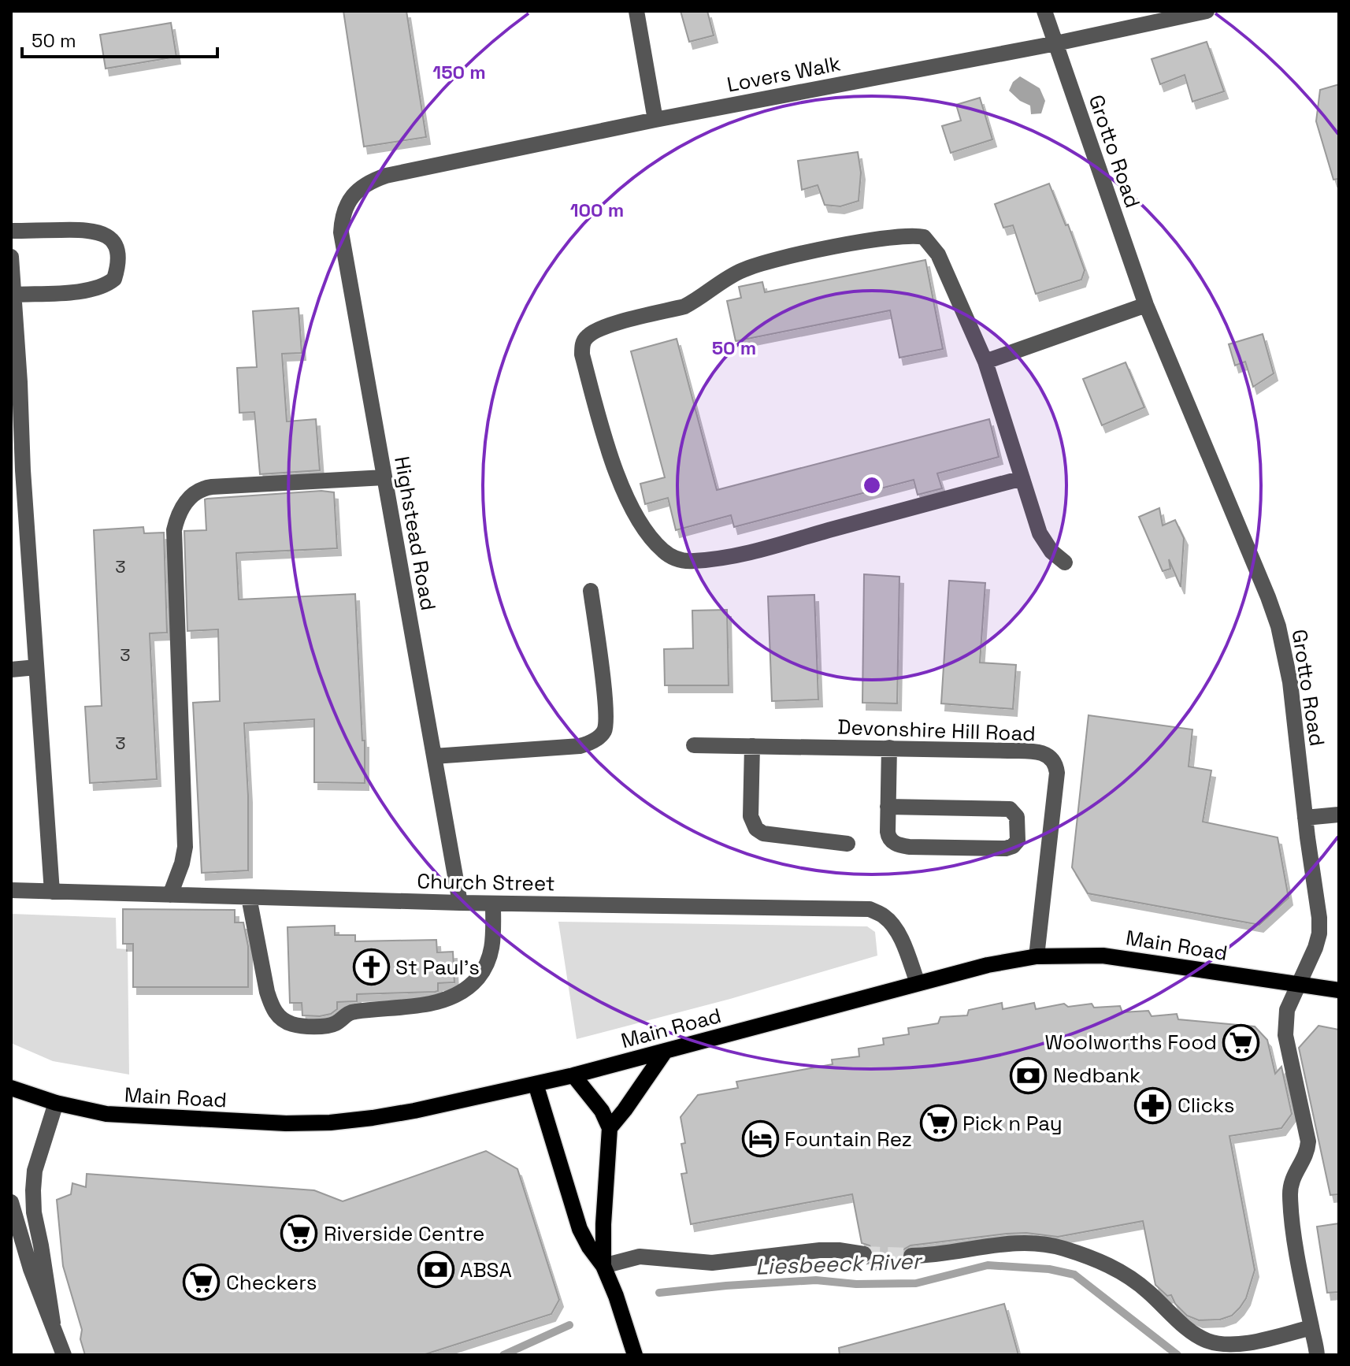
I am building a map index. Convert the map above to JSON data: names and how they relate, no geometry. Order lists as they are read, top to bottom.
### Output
{
  "streets": {
    "main road": ["Main Road"],
    "street": [
      "Lovers Walk",
      "Grotto Road",
      "Highstead Road",
      "Devonshire Hill Road",
      "Church Street"
    ]
  },
  "crossings": [
    ["Lovers Walk", "Grotto Road"],
    ["Lovers Walk", "Highstead Road"],
    ["Grotto Road", "Main Road"],
    ["Highstead Road", "Church Street"],
    ["Devonshire Hill Road", "Main Road"],
    ["Church Street", "Main Road"]
  ],
  "water": ["Liesbeeck River"],
  "places": {
    "church": ["St Paul's"],
    "supermarket": [
      "Woolworths Food",
      "Pick n Pay",
      "Riverside Centre",
      "Checkers"
    ],
    "bank": ["Nedbank", "ABSA"],
    "pharmacy": ["Clicks"],
    "hotel": ["Fountain Rez"]
  },
  "house_numbers": ["3", "3", "3"],
  "scale_bar": "50 m",
  "rings": ["150 m", "100 m", "50 m"]
}
